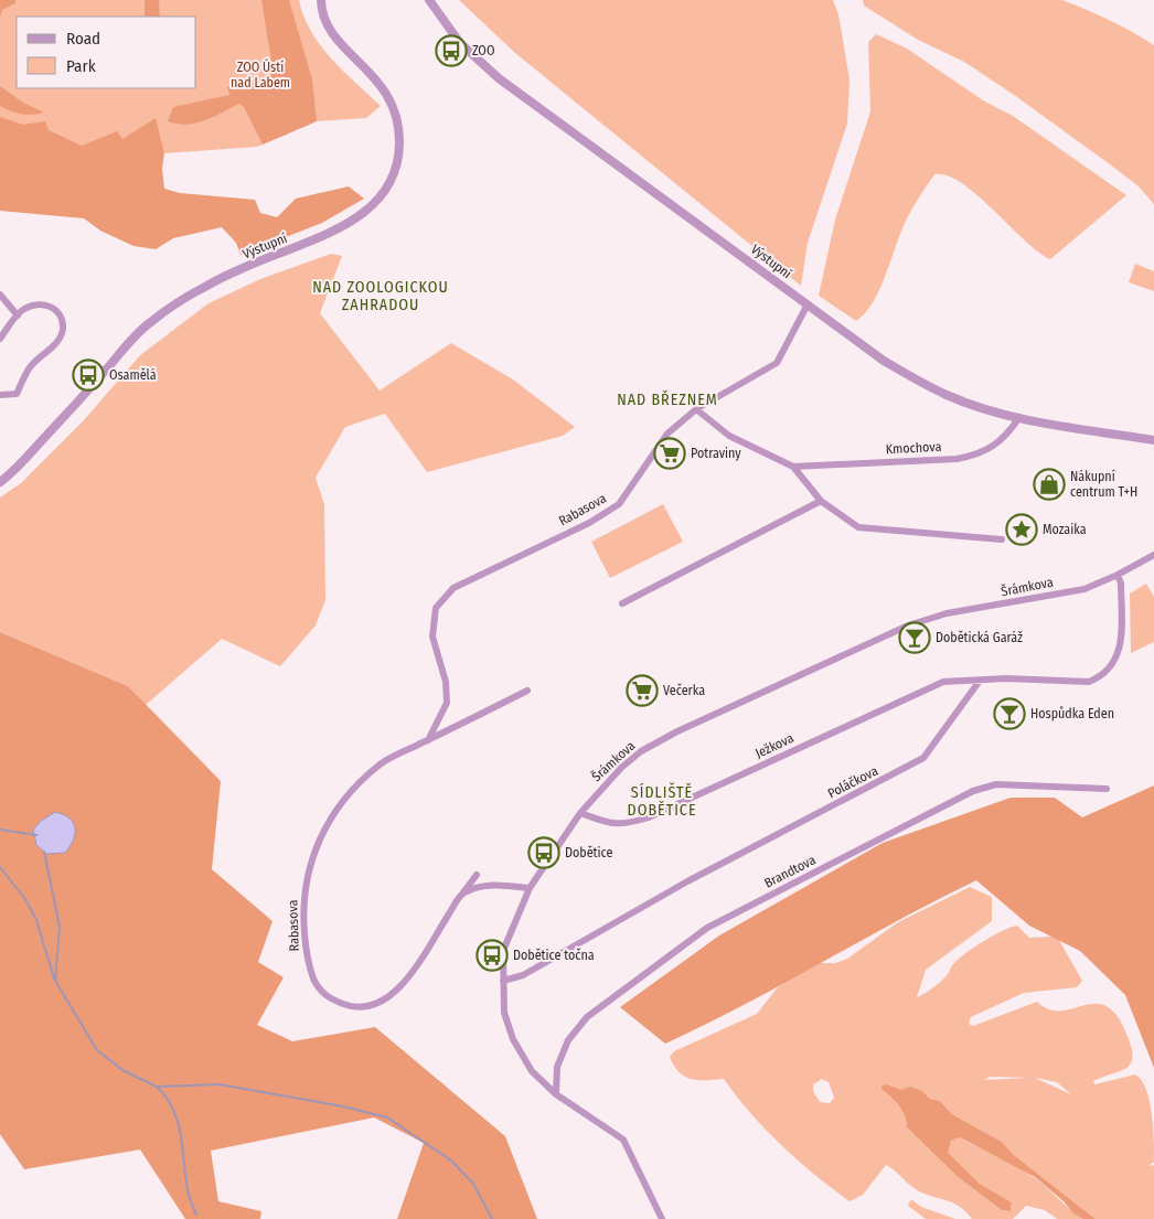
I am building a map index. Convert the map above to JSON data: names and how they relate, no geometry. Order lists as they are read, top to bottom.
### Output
{
  "streets": {
    "street": [
      "Výstupní",
      "Kmochova",
      "Rabasova",
      "Šrámkova",
      "Ježkova",
      "Poláčkova",
      "Brandtova"
    ]
  },
  "crossings": [
    ["Výstupní", "Kmochova"],
    ["Výstupní", "Rabasova"],
    ["Kmochova", "Rabasova"],
    ["Šrámkova", "Ježkova"],
    ["Šrámkova", "Poláčkova"],
    ["Šrámkova", "Brandtova"],
    ["Ježkova", "Poláčkova"]
  ],
  "districts": ["NAD ZOOLOGICKOU ZAHRADOU", "NAD BŘEZNEM", "SÍDLIŠTĚ DOBĚTICE"],
  "parks": ["ZOO Ústí nad Labem"],
  "places": {
    "bus stop": [
      "ZOO",
      "Osamělá",
      "Dobětice",
      "Dobětice točna"
    ],
    "supermarket": ["Potraviny", "Večerka"],
    "shop": ["Nákupní centrum T+H"],
    "place": ["Mozaika"],
    "bar": ["Dobětická Garáž", "Hospůdka Eden"]
  },
  "legend": ["Road", "Park"]
}
